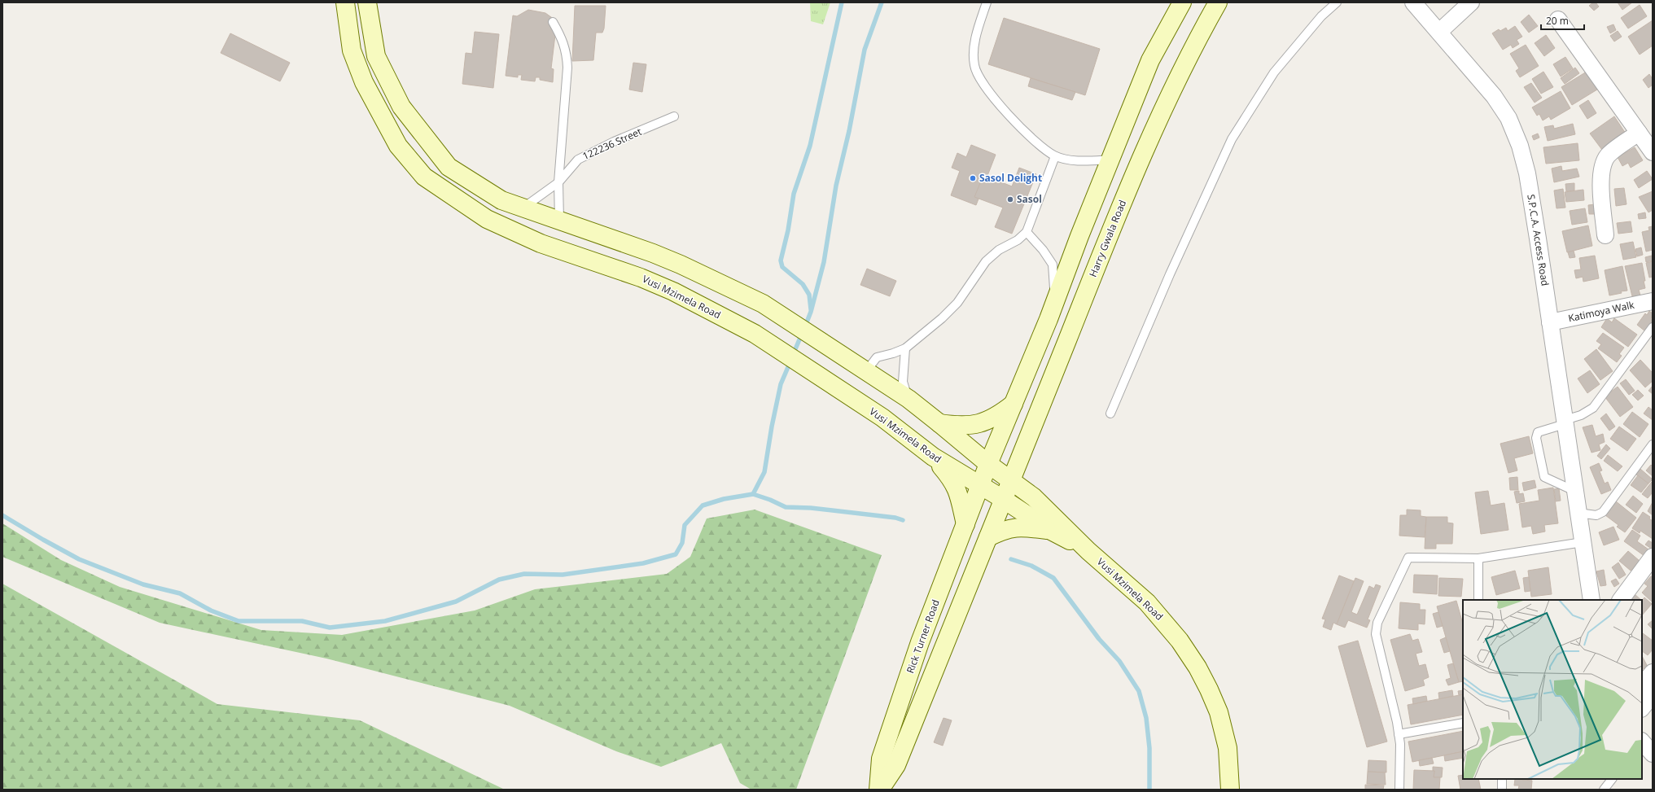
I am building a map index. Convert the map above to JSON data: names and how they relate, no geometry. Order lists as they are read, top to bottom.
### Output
{
  "streets": {
    "main road": ["Harry Gwala Road", "Vusi Mzimela Road", "Rick Turner Road"],
    "street": ["S.P.C.A. Access Road", "Katimoya Walk"],
    "lane": ["122236 Street"]
  },
  "crossings": [
    ["122236 Street", "Vusi Mzimela Road"],
    ["Harry Gwala Road", "Vusi Mzimela Road"],
    ["Harry Gwala Road", "Rick Turner Road"],
    ["S.P.C.A. Access Road", "Katimoya Walk"],
    ["Vusi Mzimela Road", "Rick Turner Road"]
  ],
  "places": ["Sasol Delight", "Sasol"],
  "scale_bar": "20 m"
}
